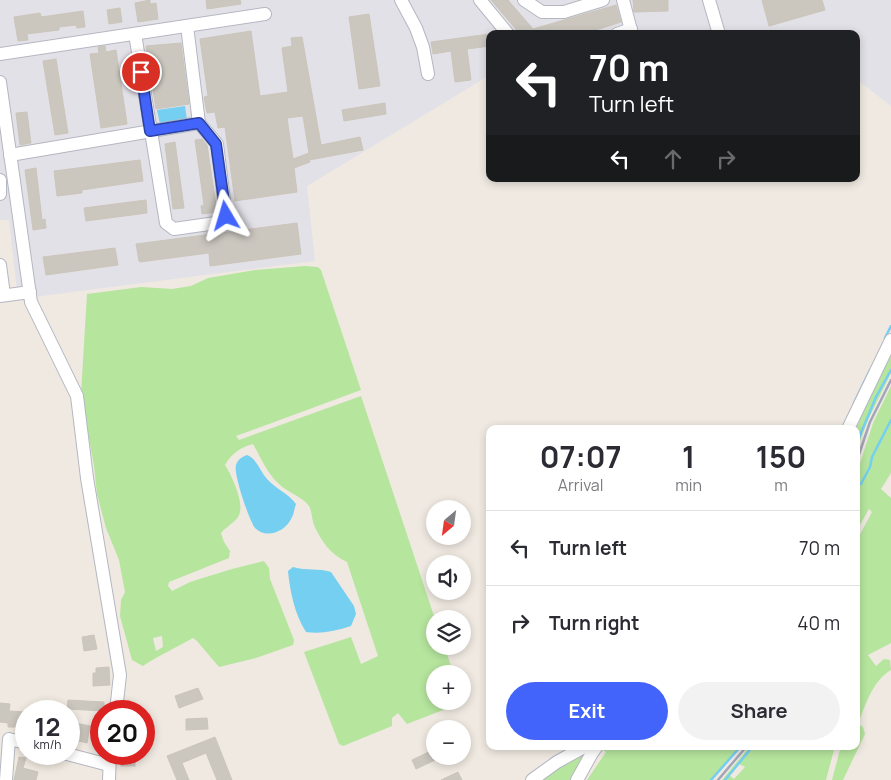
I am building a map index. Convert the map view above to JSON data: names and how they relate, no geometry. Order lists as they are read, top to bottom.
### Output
{
  "north": "bottom left",
  "page": {
    "turn": ["70 m", "Turn left"],
    "eta": [
      "07:07",
      "Arrival",
      "1",
      "min",
      "150",
      "m"
    ],
    "map_buttons": ["+", "−"],
    "list": [
      {
        "name": "Turn left",
        "value": "70 m"
      },
      {
        "name": "Turn right",
        "value": "40 m"
      }
    ],
    "buttons": ["Exit", "Share"],
    "speed": "12 km/h",
    "limit": "20"
  }
}
